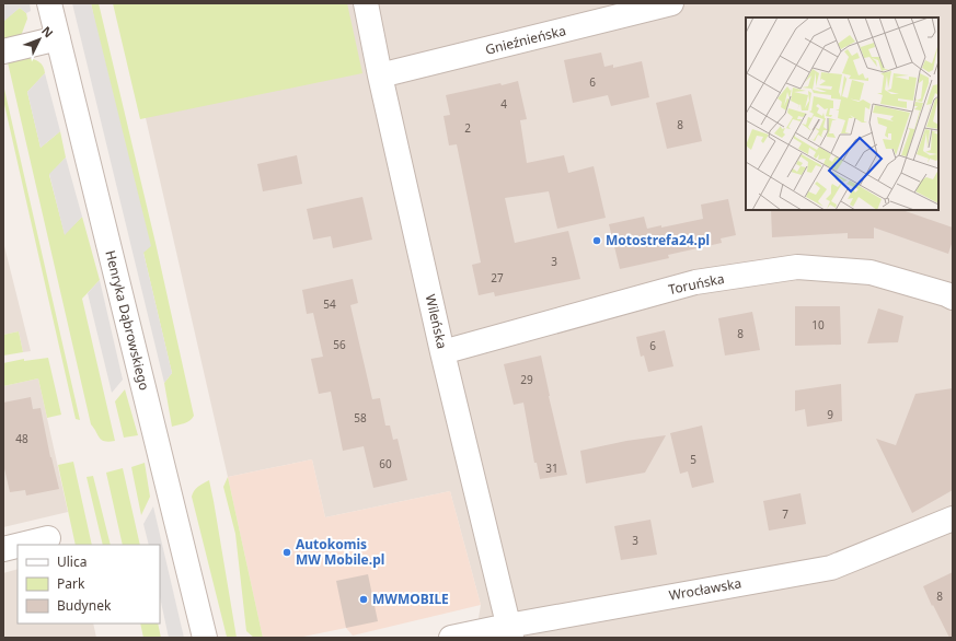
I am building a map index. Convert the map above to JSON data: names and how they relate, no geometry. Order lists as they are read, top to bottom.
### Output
{
  "streets": {
    "street": [
      "Gnieźnieńska",
      "Toruńska",
      "Henryka Dąbrowskiego",
      "Wileńska",
      "Wrocławska"
    ]
  },
  "crossings": [
    ["Gnieźnieńska", "Wileńska"],
    ["Toruńska", "Wileńska"],
    ["Wileńska", "Wrocławska"]
  ],
  "places": ["Motostrefa24.pl", "Autokomis MW Mobile.pl", "MWMOBILE"],
  "house_numbers": [
    "6",
    "4",
    "8",
    "2",
    "3",
    "27",
    "54",
    "10",
    "8",
    "56",
    "6",
    "29",
    "9",
    "58",
    "48",
    "5",
    "60",
    "31",
    "7",
    "3",
    "8"
  ],
  "legend": ["Ulica", "Park", "Budynek"],
  "north": "top right"
}
